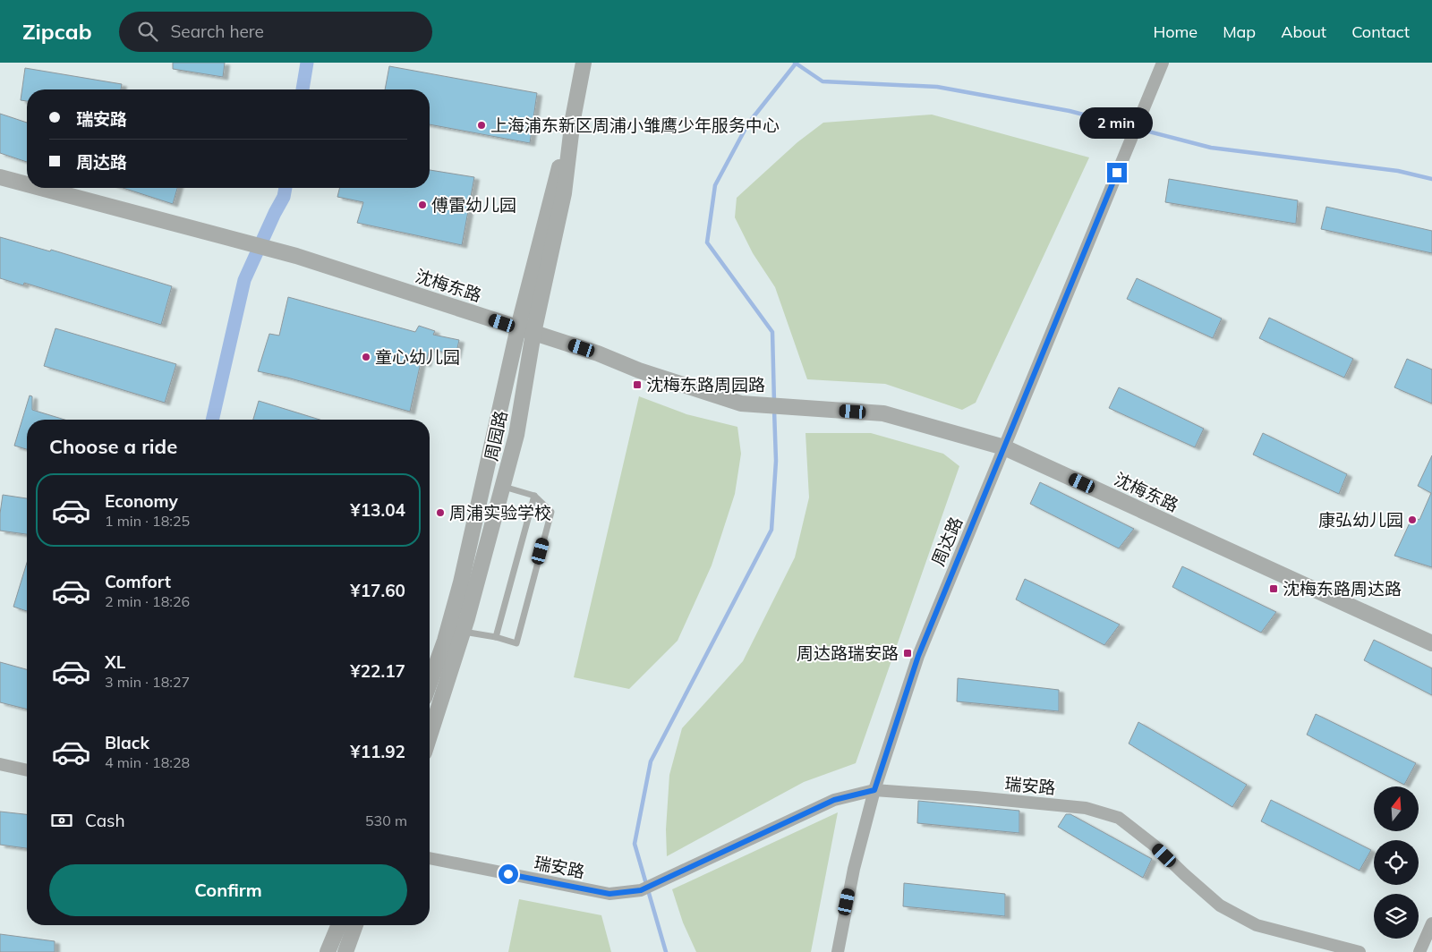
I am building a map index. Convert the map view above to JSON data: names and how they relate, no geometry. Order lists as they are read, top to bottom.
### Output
{
  "streets": {
    "street": [
      "沈梅东路",
      "周园路",
      "周达路",
      "瑞安路"
    ]
  },
  "crossings": [
    ["沈梅东路", "周园路"],
    ["沈梅东路", "周达路"],
    ["周达路", "瑞安路"]
  ],
  "places": {
    "other": [
      "上海浦东新区周浦小雏鹰少年服务中心",
      "傅雷幼儿园",
      "童心幼儿园",
      "周浦实验学校",
      "康弘幼儿园"
    ],
    "transit": ["沈梅东路周园路", "沈梅东路周达路", "周达路瑞安路"]
  },
  "north": "top",
  "page": {
    "header": "Zipcab",
    "search": "Search here",
    "nav": [
      "Home",
      "Map",
      "About",
      "Contact"
    ],
    "banner": ["瑞安路", "周达路"],
    "bubble": "2 min",
    "heading": "Choose a ride",
    "list": [
      {
        "name": "Economy",
        "note": "1 min · 18:25",
        "value": "¥13.04"
      },
      {
        "name": "Comfort",
        "note": "2 min · 18:26",
        "value": "¥17.60"
      },
      {
        "name": "XL",
        "note": "3 min · 18:27",
        "value": "¥22.17"
      },
      {
        "name": "Black",
        "note": "4 min · 18:28",
        "value": "¥11.92"
      }
    ],
    "pay": ["Cash", "530 m"],
    "buttons": "Confirm"
  }
}
